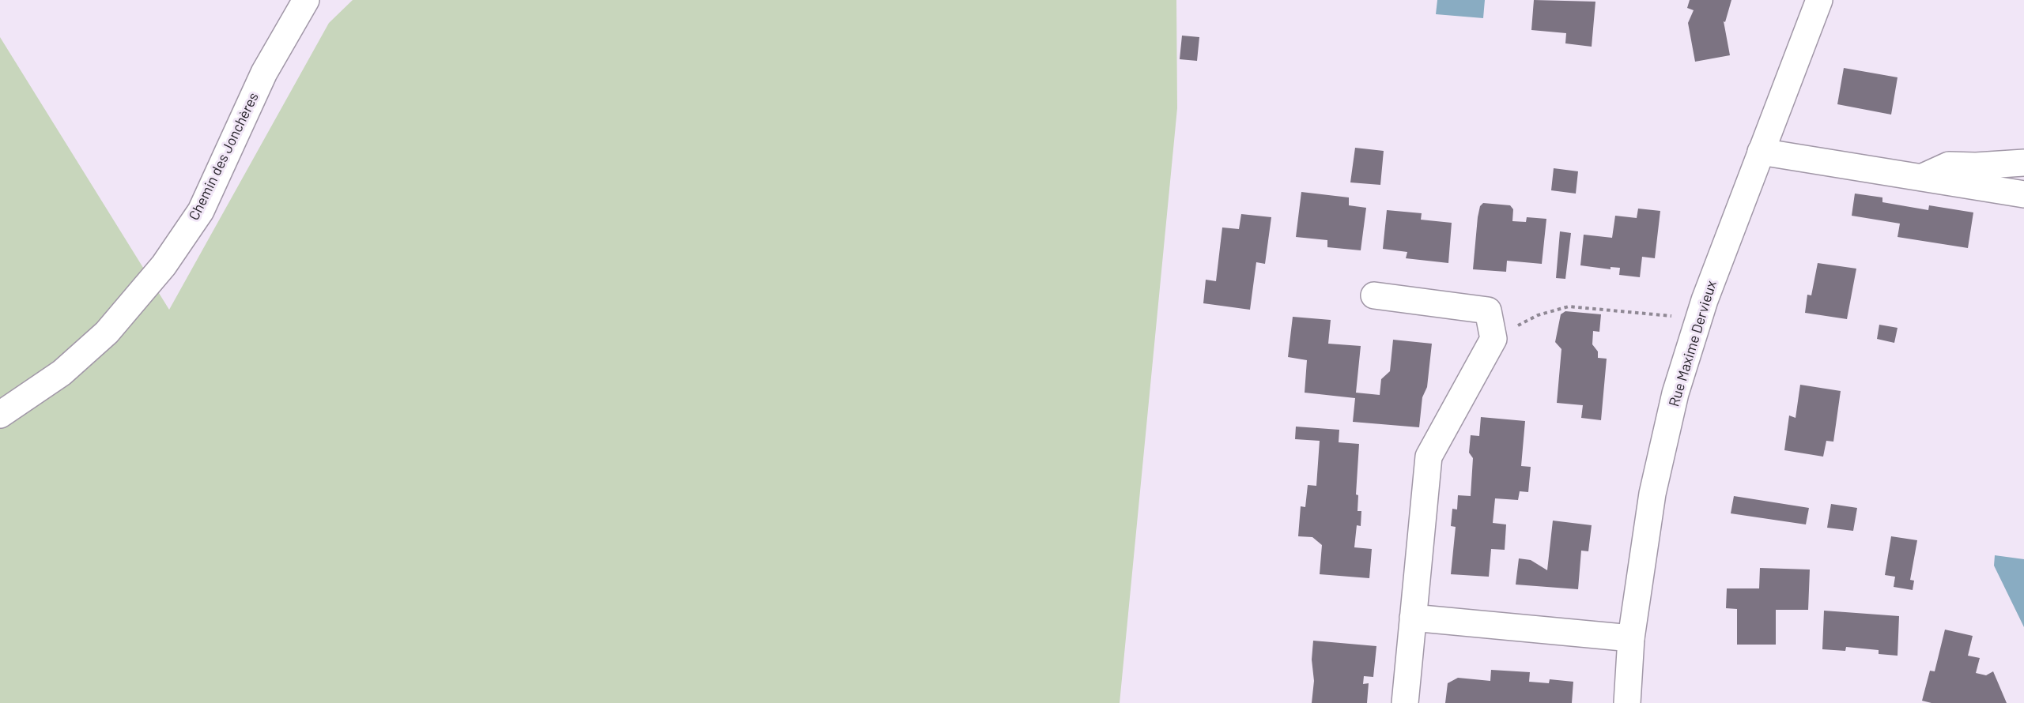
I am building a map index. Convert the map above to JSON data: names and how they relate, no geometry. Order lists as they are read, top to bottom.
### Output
{
  "streets": {
    "street": ["Chemin des Jonchères", "Rue Maxime Dervieux"]
  }
}
